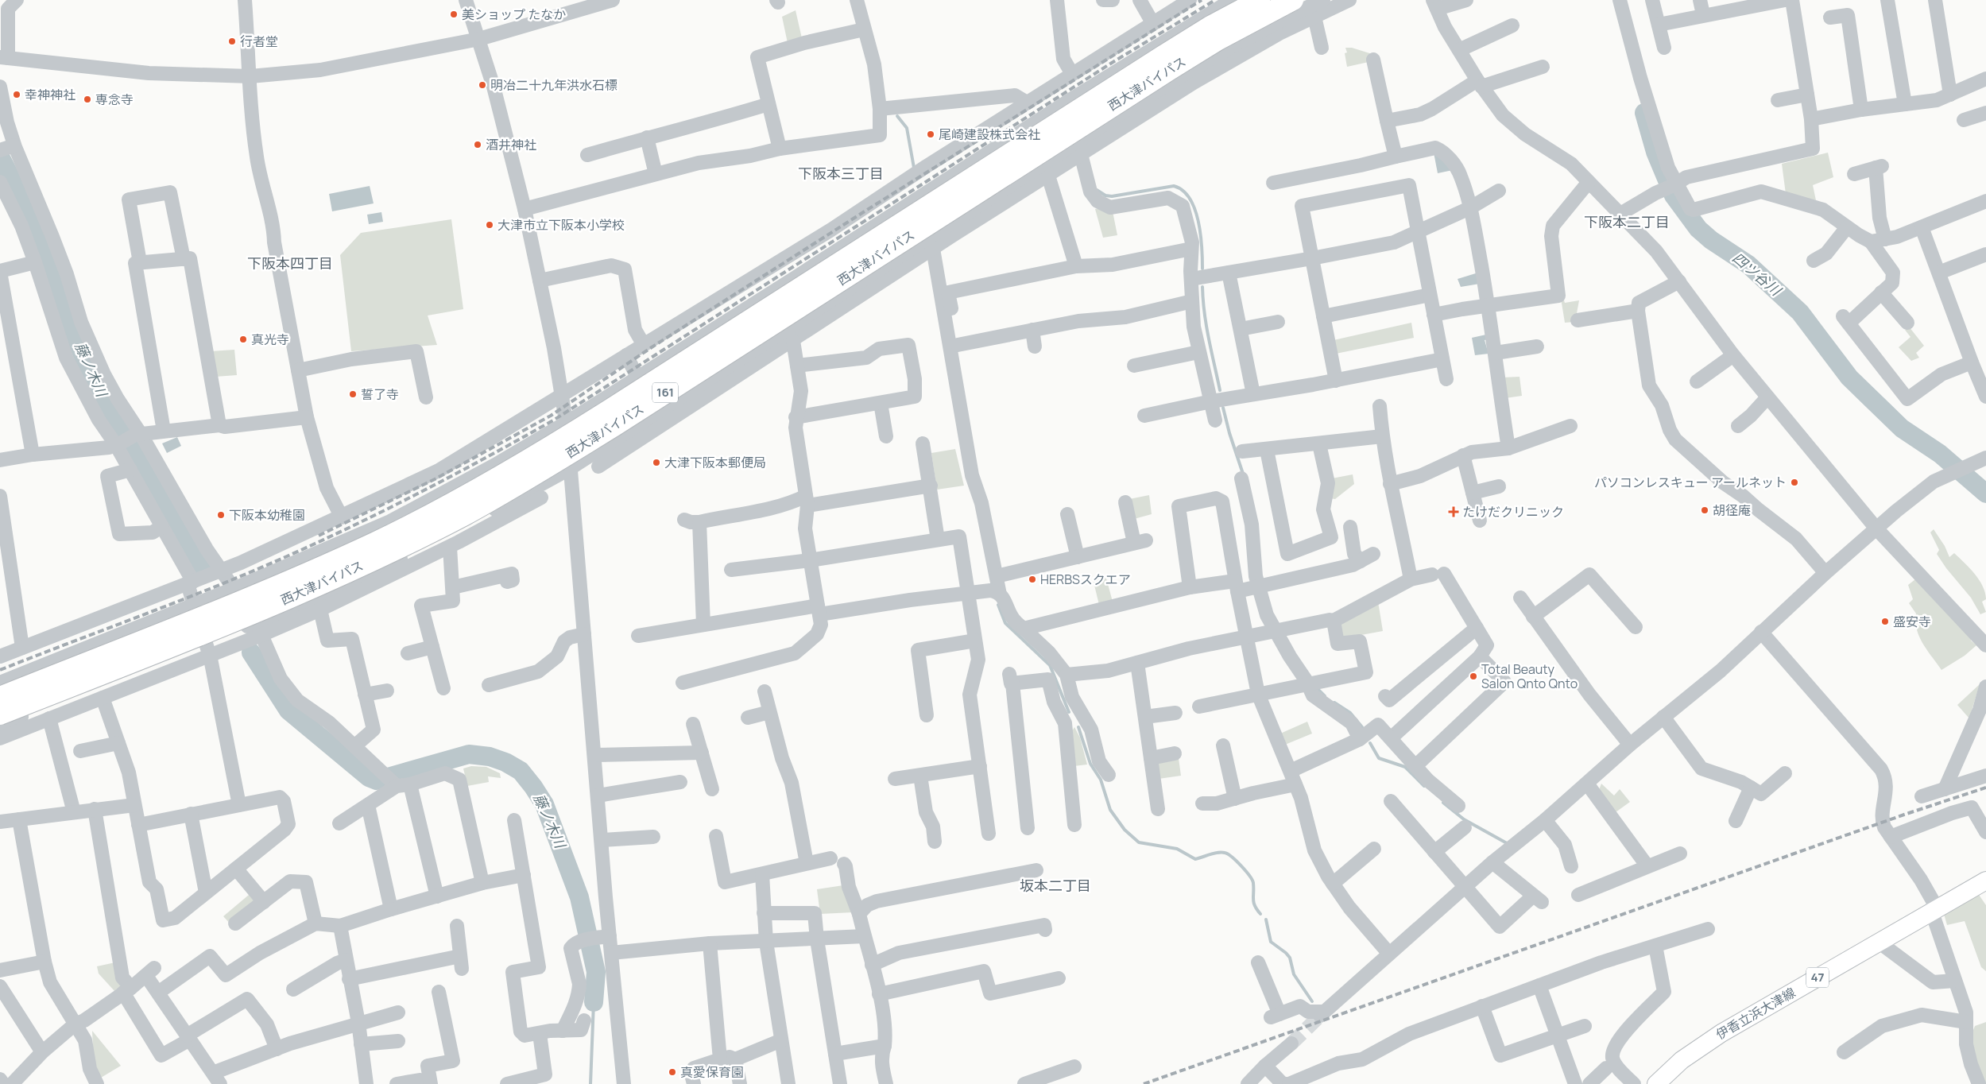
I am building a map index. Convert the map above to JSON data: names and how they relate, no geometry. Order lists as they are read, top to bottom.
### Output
{
  "streets": {
    "highway": ["西大津バイパス", "161"],
    "main road": ["47", "伊香立浜大津線"]
  },
  "districts": [
    "下阪本三丁目",
    "下阪本二丁目",
    "下阪本四丁目",
    "坂本二丁目"
  ],
  "water": ["四ツ谷川", "藤ノ木川"],
  "places": {
    "other": [
      "美ショップ たなか",
      "行者堂",
      "明冶二十九年洪水石標",
      "幸神神社",
      "専念寺",
      "尾崎建設株式会社",
      "酒井神社",
      "大津市立下阪本小学校",
      "真光寺",
      "誓了寺",
      "大津下阪本郵便局",
      "パソコンレスキュー アールネット",
      "胡径庵",
      "下阪本幼稚園",
      "HERBSスクエア",
      "盛安寺",
      "Total Beauty Salon Qnto Qnto",
      "真愛保育園"
    ],
    "health": ["たけだクリニック"]
  }
}
